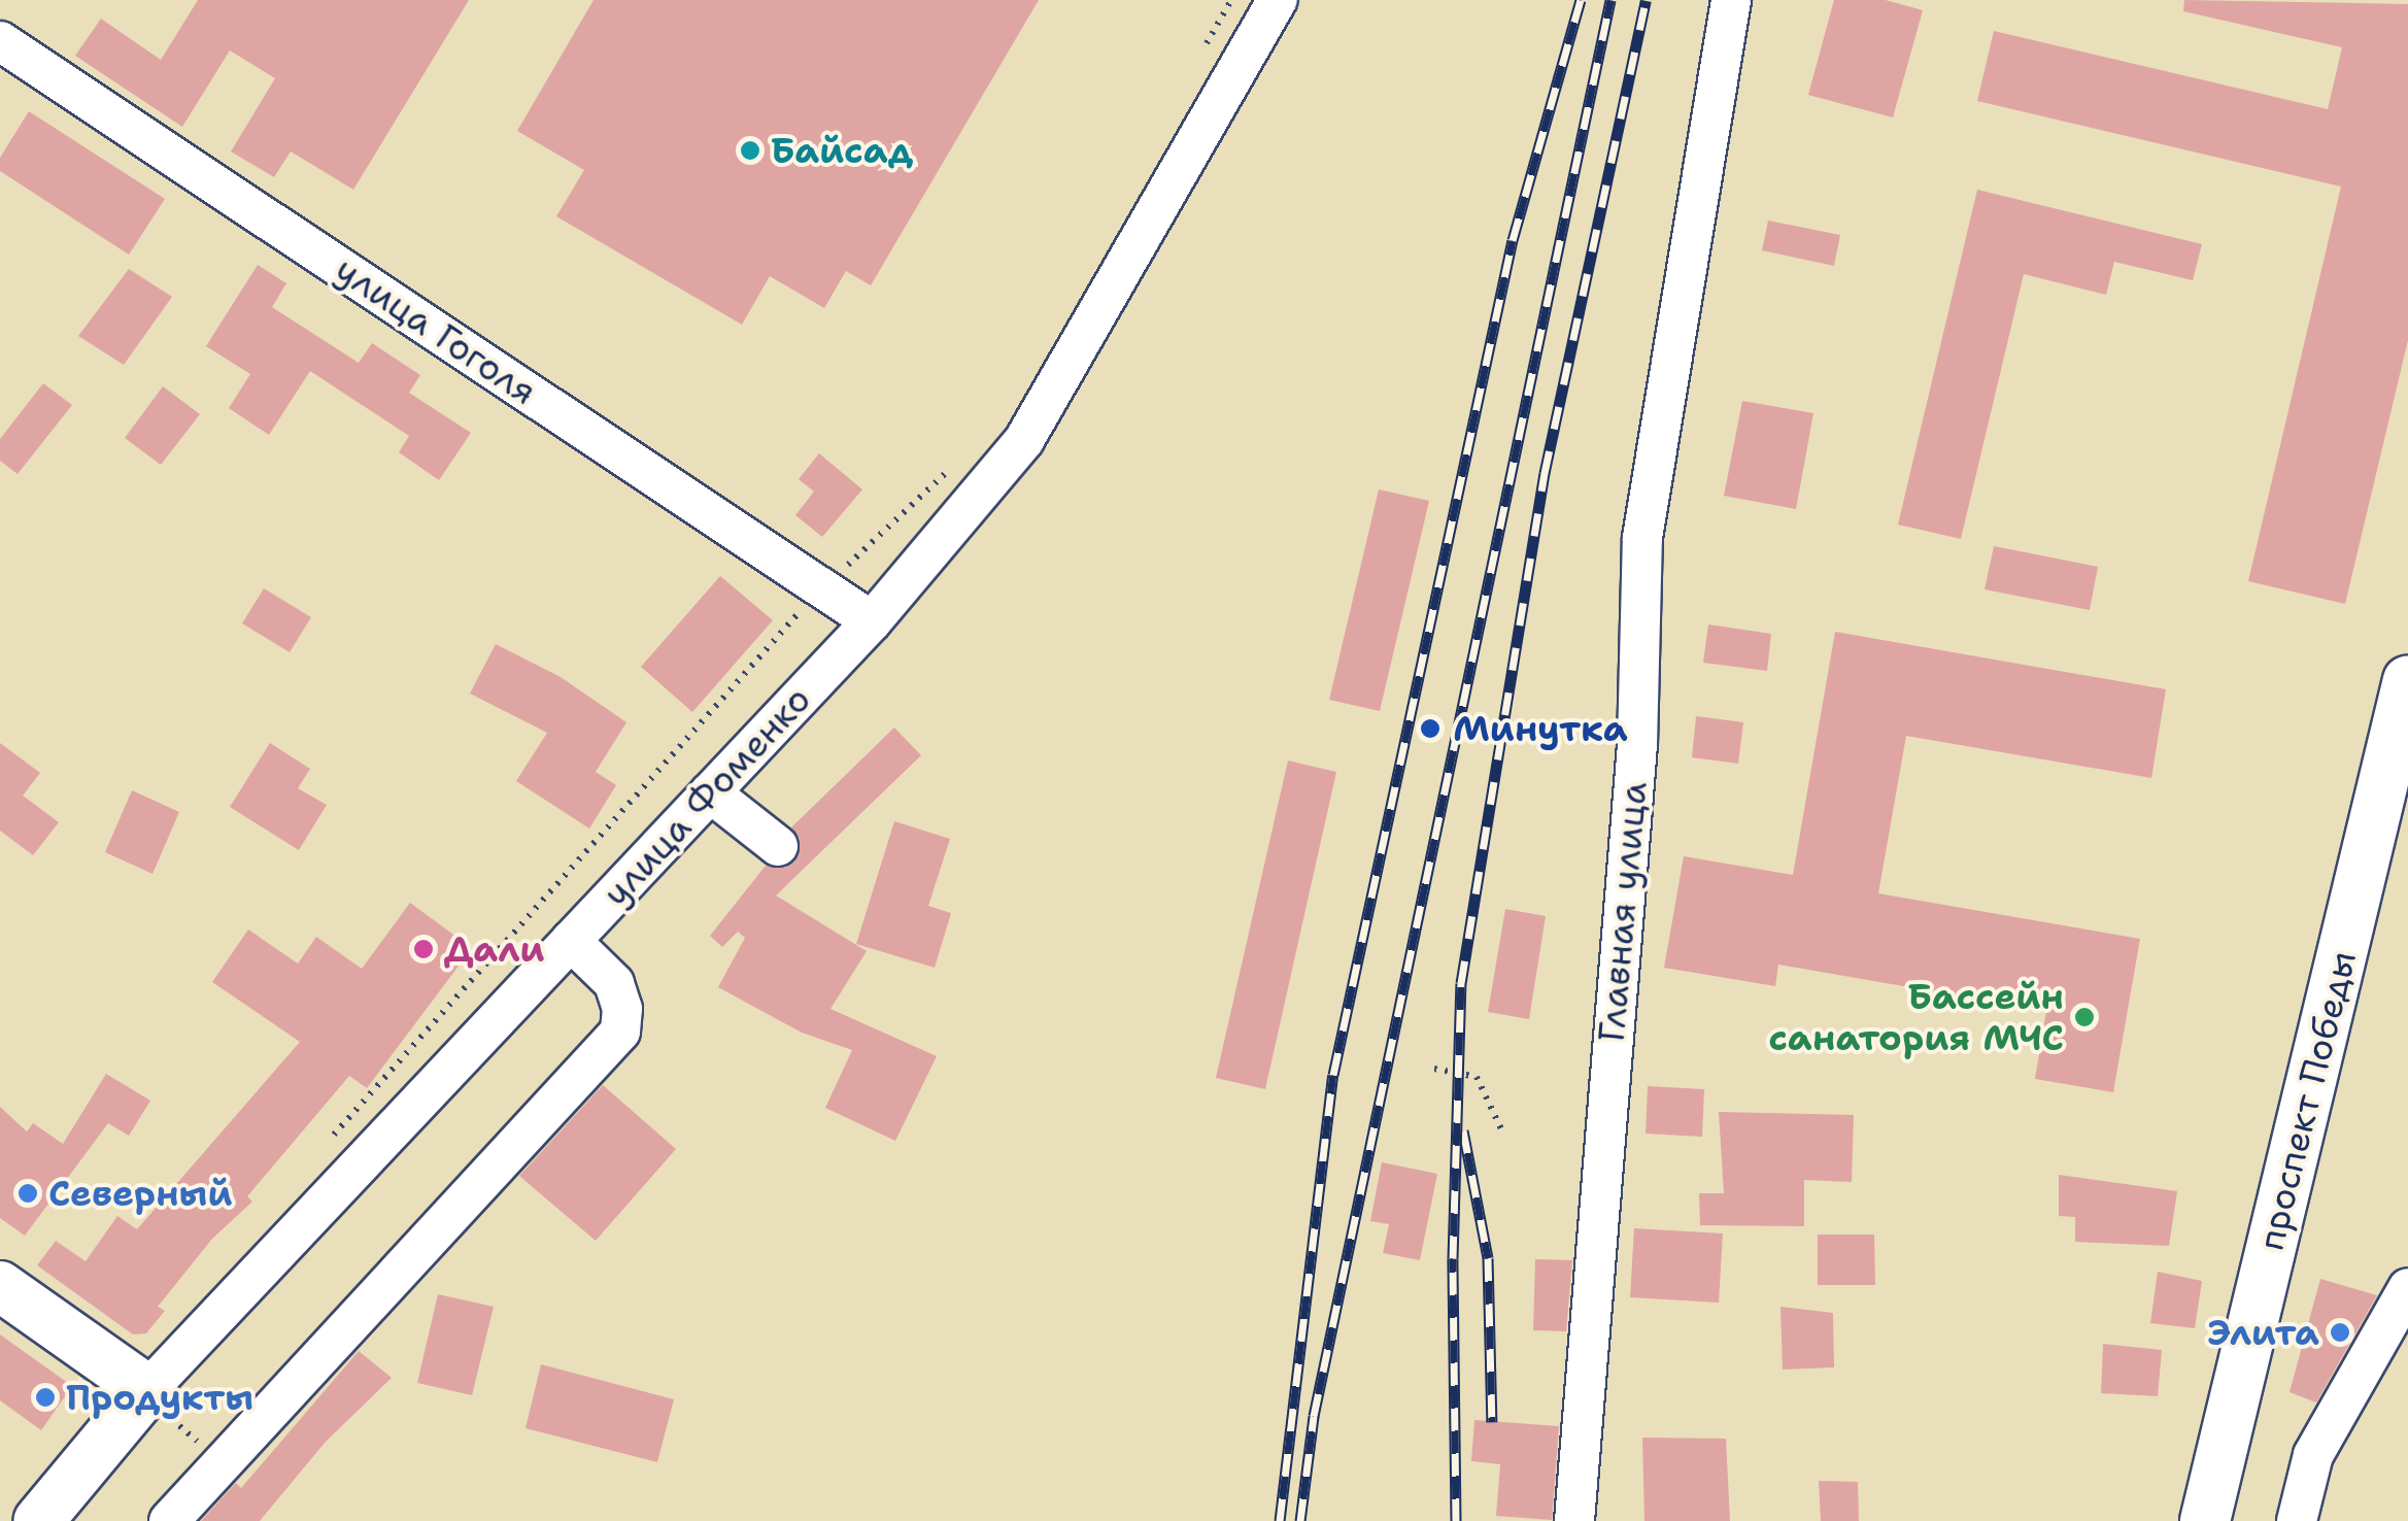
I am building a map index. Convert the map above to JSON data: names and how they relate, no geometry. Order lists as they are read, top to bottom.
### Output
{
  "streets": {
    "main road": ["улица Фоменко", "проспект Победы"],
    "street": ["улица Гоголя", "Главная улица"]
  },
  "crossings": [
    ["улица Гоголя", "улица Фоменко"]
  ],
  "places": [
    "Байсад",
    "Минутка",
    "Дали",
    "Бассейн санатория МЧС",
    "Северный",
    "Элита",
    "Продукты"
  ]
}
